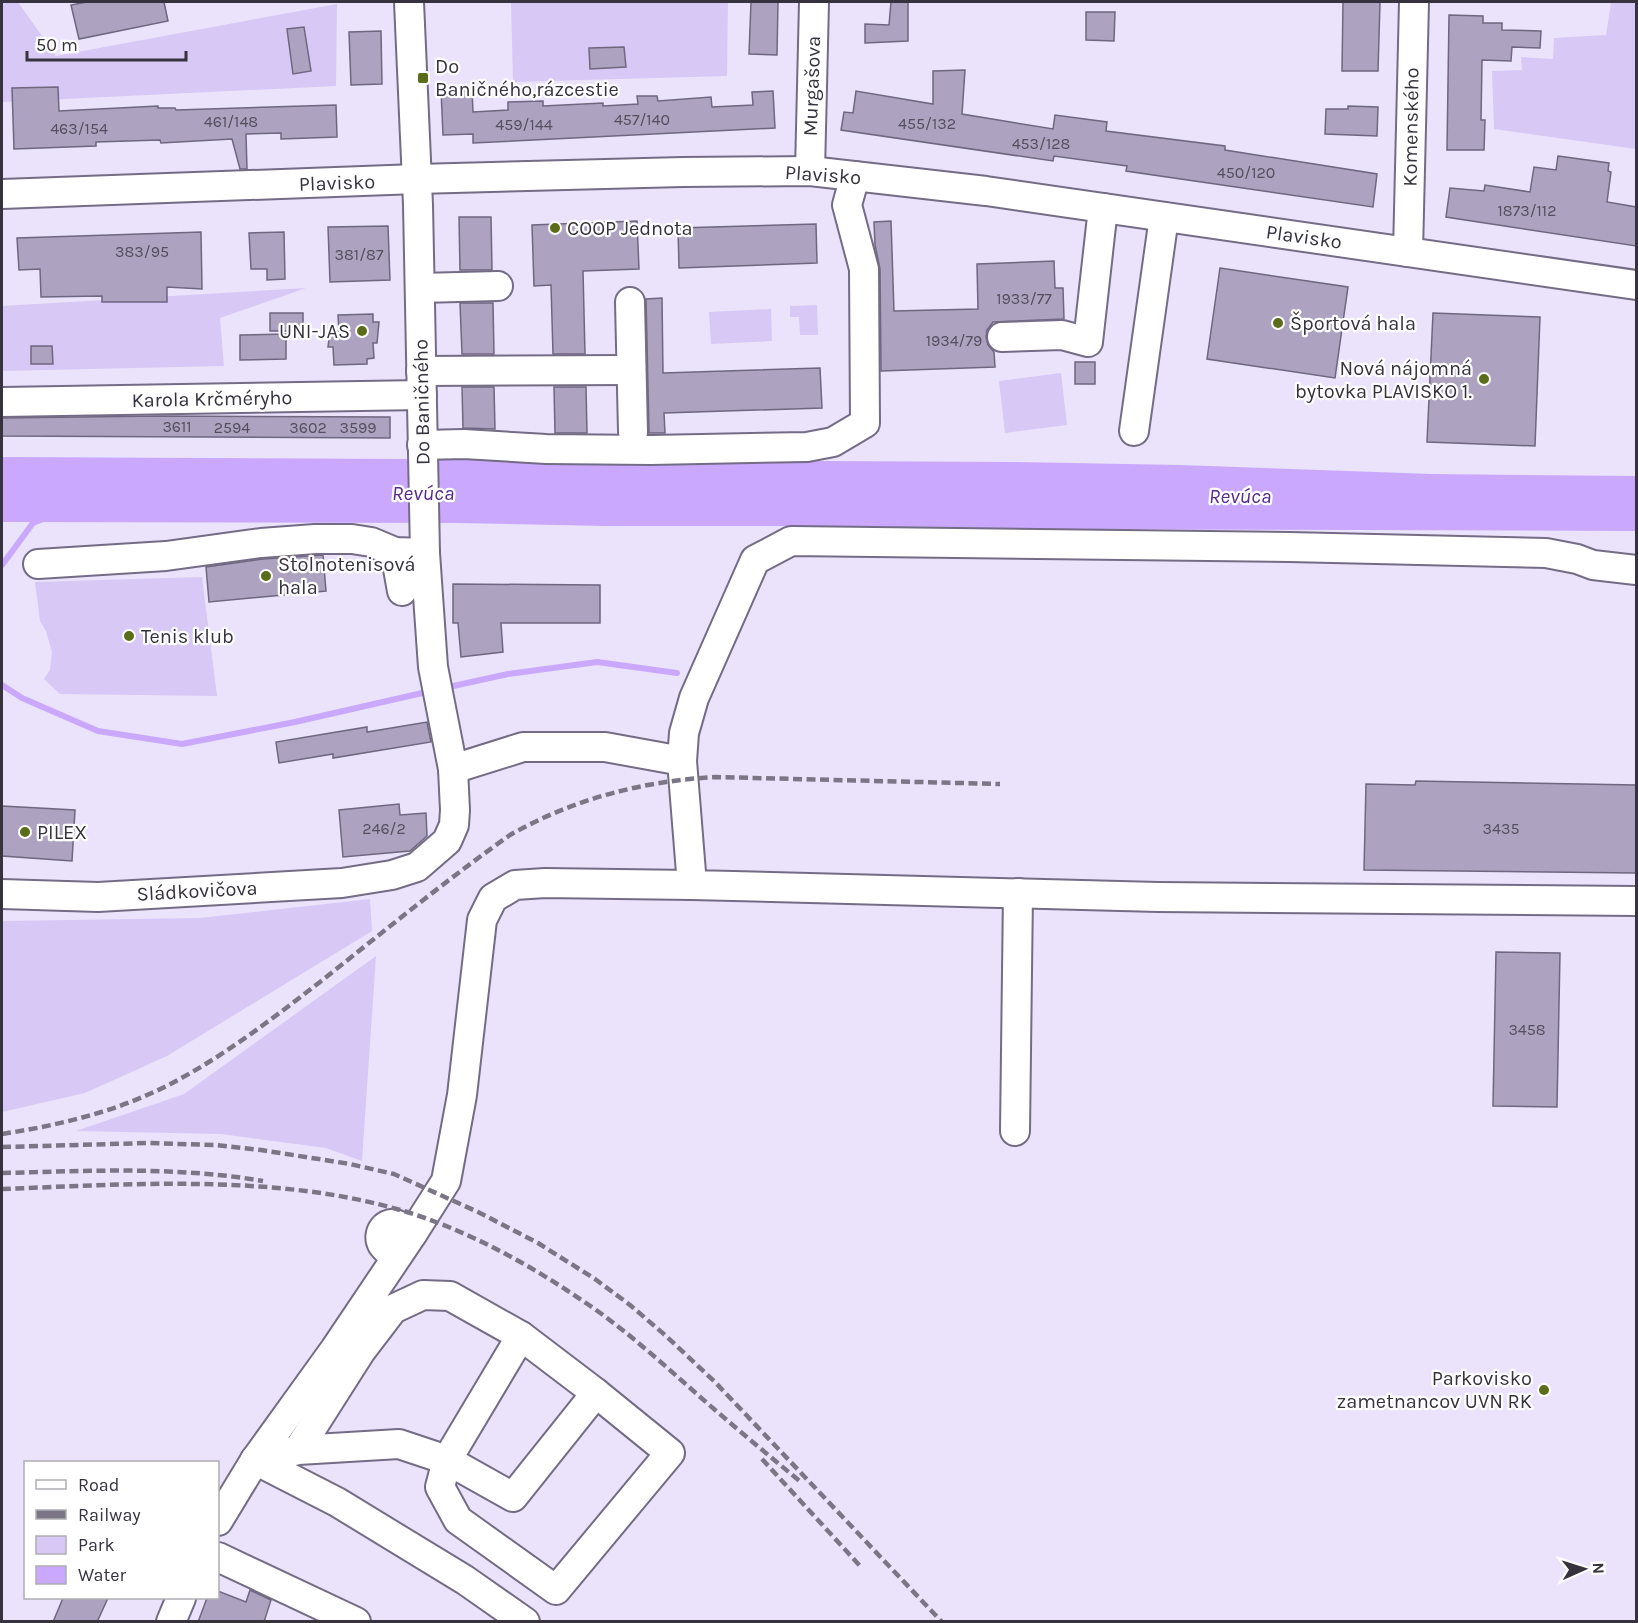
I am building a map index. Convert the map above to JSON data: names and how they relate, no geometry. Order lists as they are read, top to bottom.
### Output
{
  "streets": {
    "street": [
      "Murgašova",
      "Komenského",
      "Plavisko",
      "Karola Krčméryho",
      "Do Baničného",
      "Sládkovičova"
    ]
  },
  "crossings": [
    ["Murgašova", "Plavisko"],
    ["Komenského", "Plavisko"],
    ["Plavisko", "Do Baničného"],
    ["Karola Krčméryho", "Do Baničného"],
    ["Do Baničného", "Sládkovičova"]
  ],
  "water": ["Revúca"],
  "places": {
    "transit": ["Do Baničného,rázcestie"],
    "other": [
      "COOP Jednota",
      "Športová hala",
      "UNI-JAS",
      "Nová nájomná bytovka PLAVISKO 1.",
      "Stolnotenisová hala",
      "Tenis klub",
      "PILEX",
      "Parkovisko zametnancov UVN RK"
    ]
  },
  "house_numbers": [
    "457/140",
    "461/148",
    "455/132",
    "459/144",
    "463/154",
    "453/128",
    "450/120",
    "1873/112",
    "383/95",
    "381/87",
    "1933/77",
    "1934/79",
    "3611",
    "2594",
    "3602",
    "3599",
    "246/2",
    "3435",
    "3458"
  ],
  "legend": [
    "Road",
    "Railway",
    "Park",
    "Water"
  ],
  "scale_bar": "50 m",
  "north": "right"
}
